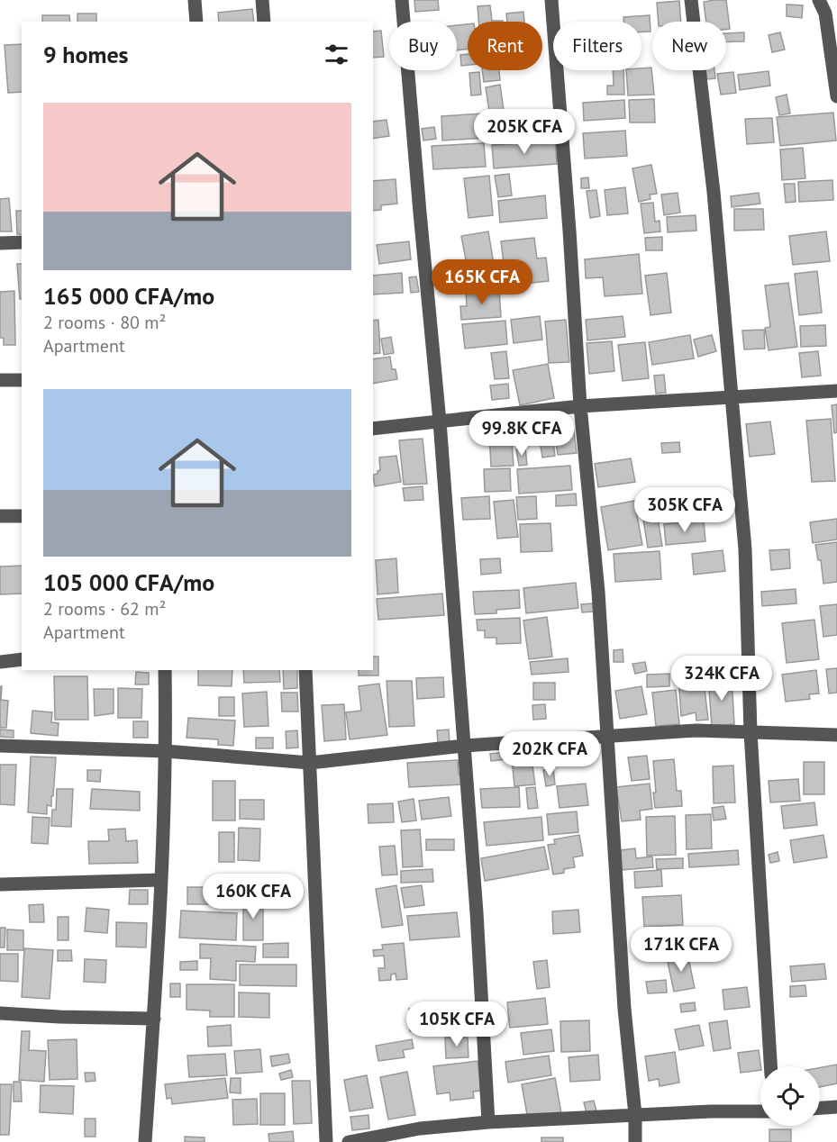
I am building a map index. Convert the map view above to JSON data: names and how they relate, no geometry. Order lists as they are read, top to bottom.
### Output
{
  "page": {
    "chip": [
      "Buy",
      "Rent",
      "Filters",
      "New"
    ],
    "heading": "9 homes",
    "list": [
      {
        "name": "165 000 CFA/mo",
        "note": "2 rooms · 80 m² · Apartment"
      },
      {
        "name": "105 000 CFA/mo",
        "note": "2 rooms · 62 m² · Apartment"
      }
    ],
    "price": [
      "205K CFA",
      "165K CFA",
      "99.8K CFA",
      "305K CFA",
      "324K CFA",
      "202K CFA",
      "160K CFA",
      "171K CFA",
      "105K CFA"
    ]
  }
}
